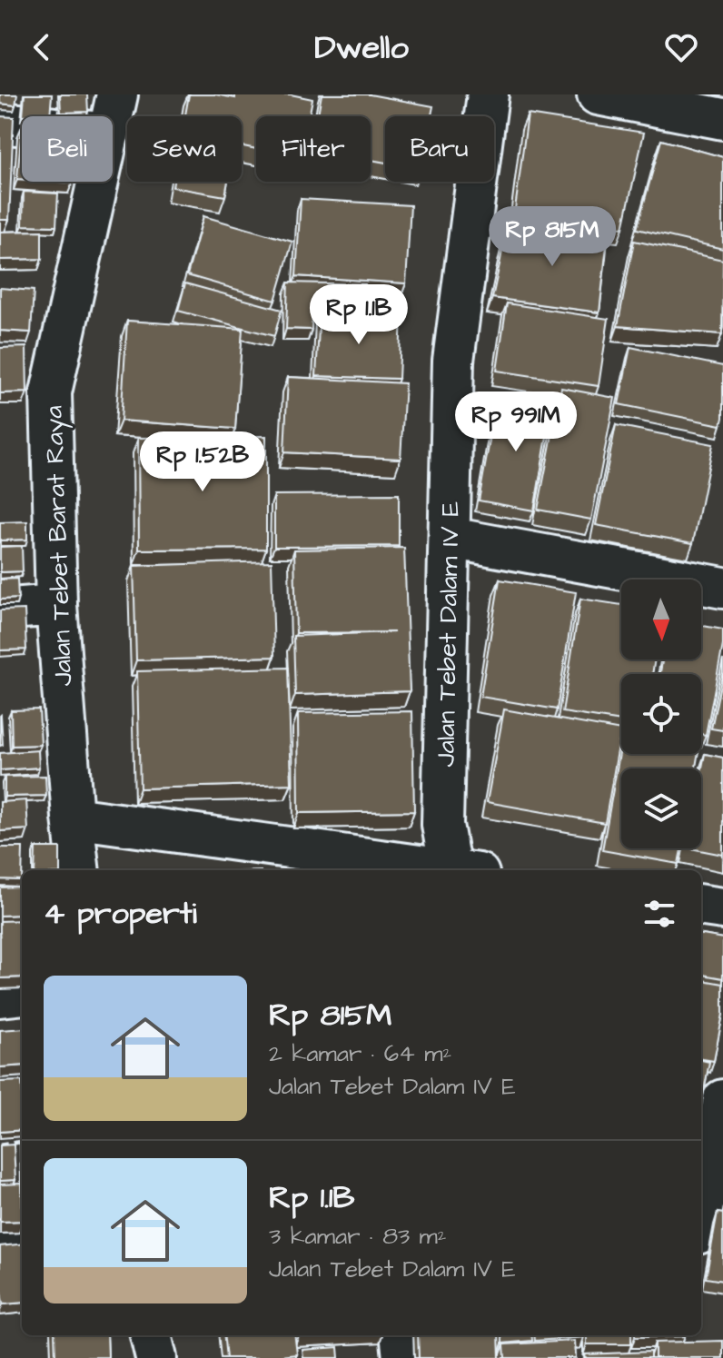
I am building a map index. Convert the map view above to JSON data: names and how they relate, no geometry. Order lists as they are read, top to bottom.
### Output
{
  "streets": {
    "street": ["Jalan Tebet Barat Raya", "Jalan Tebet Dalam IV E"]
  },
  "north": "bottom",
  "page": {
    "header": "Dwello",
    "chip": [
      "Beli",
      "Sewa",
      "Filter",
      "Baru"
    ],
    "price": [
      "Rp 815M",
      "Rp 1.1B",
      "Rp 991M",
      "Rp 1.52B"
    ],
    "heading": "4 properti",
    "list": [
      {
        "name": "Rp 815M",
        "note": "2 kamar · 64 m² · Jalan Tebet Dalam IV E"
      },
      {
        "name": "Rp 1.1B",
        "note": "3 kamar · 83 m² · Jalan Tebet Dalam IV E"
      }
    ]
  }
}
